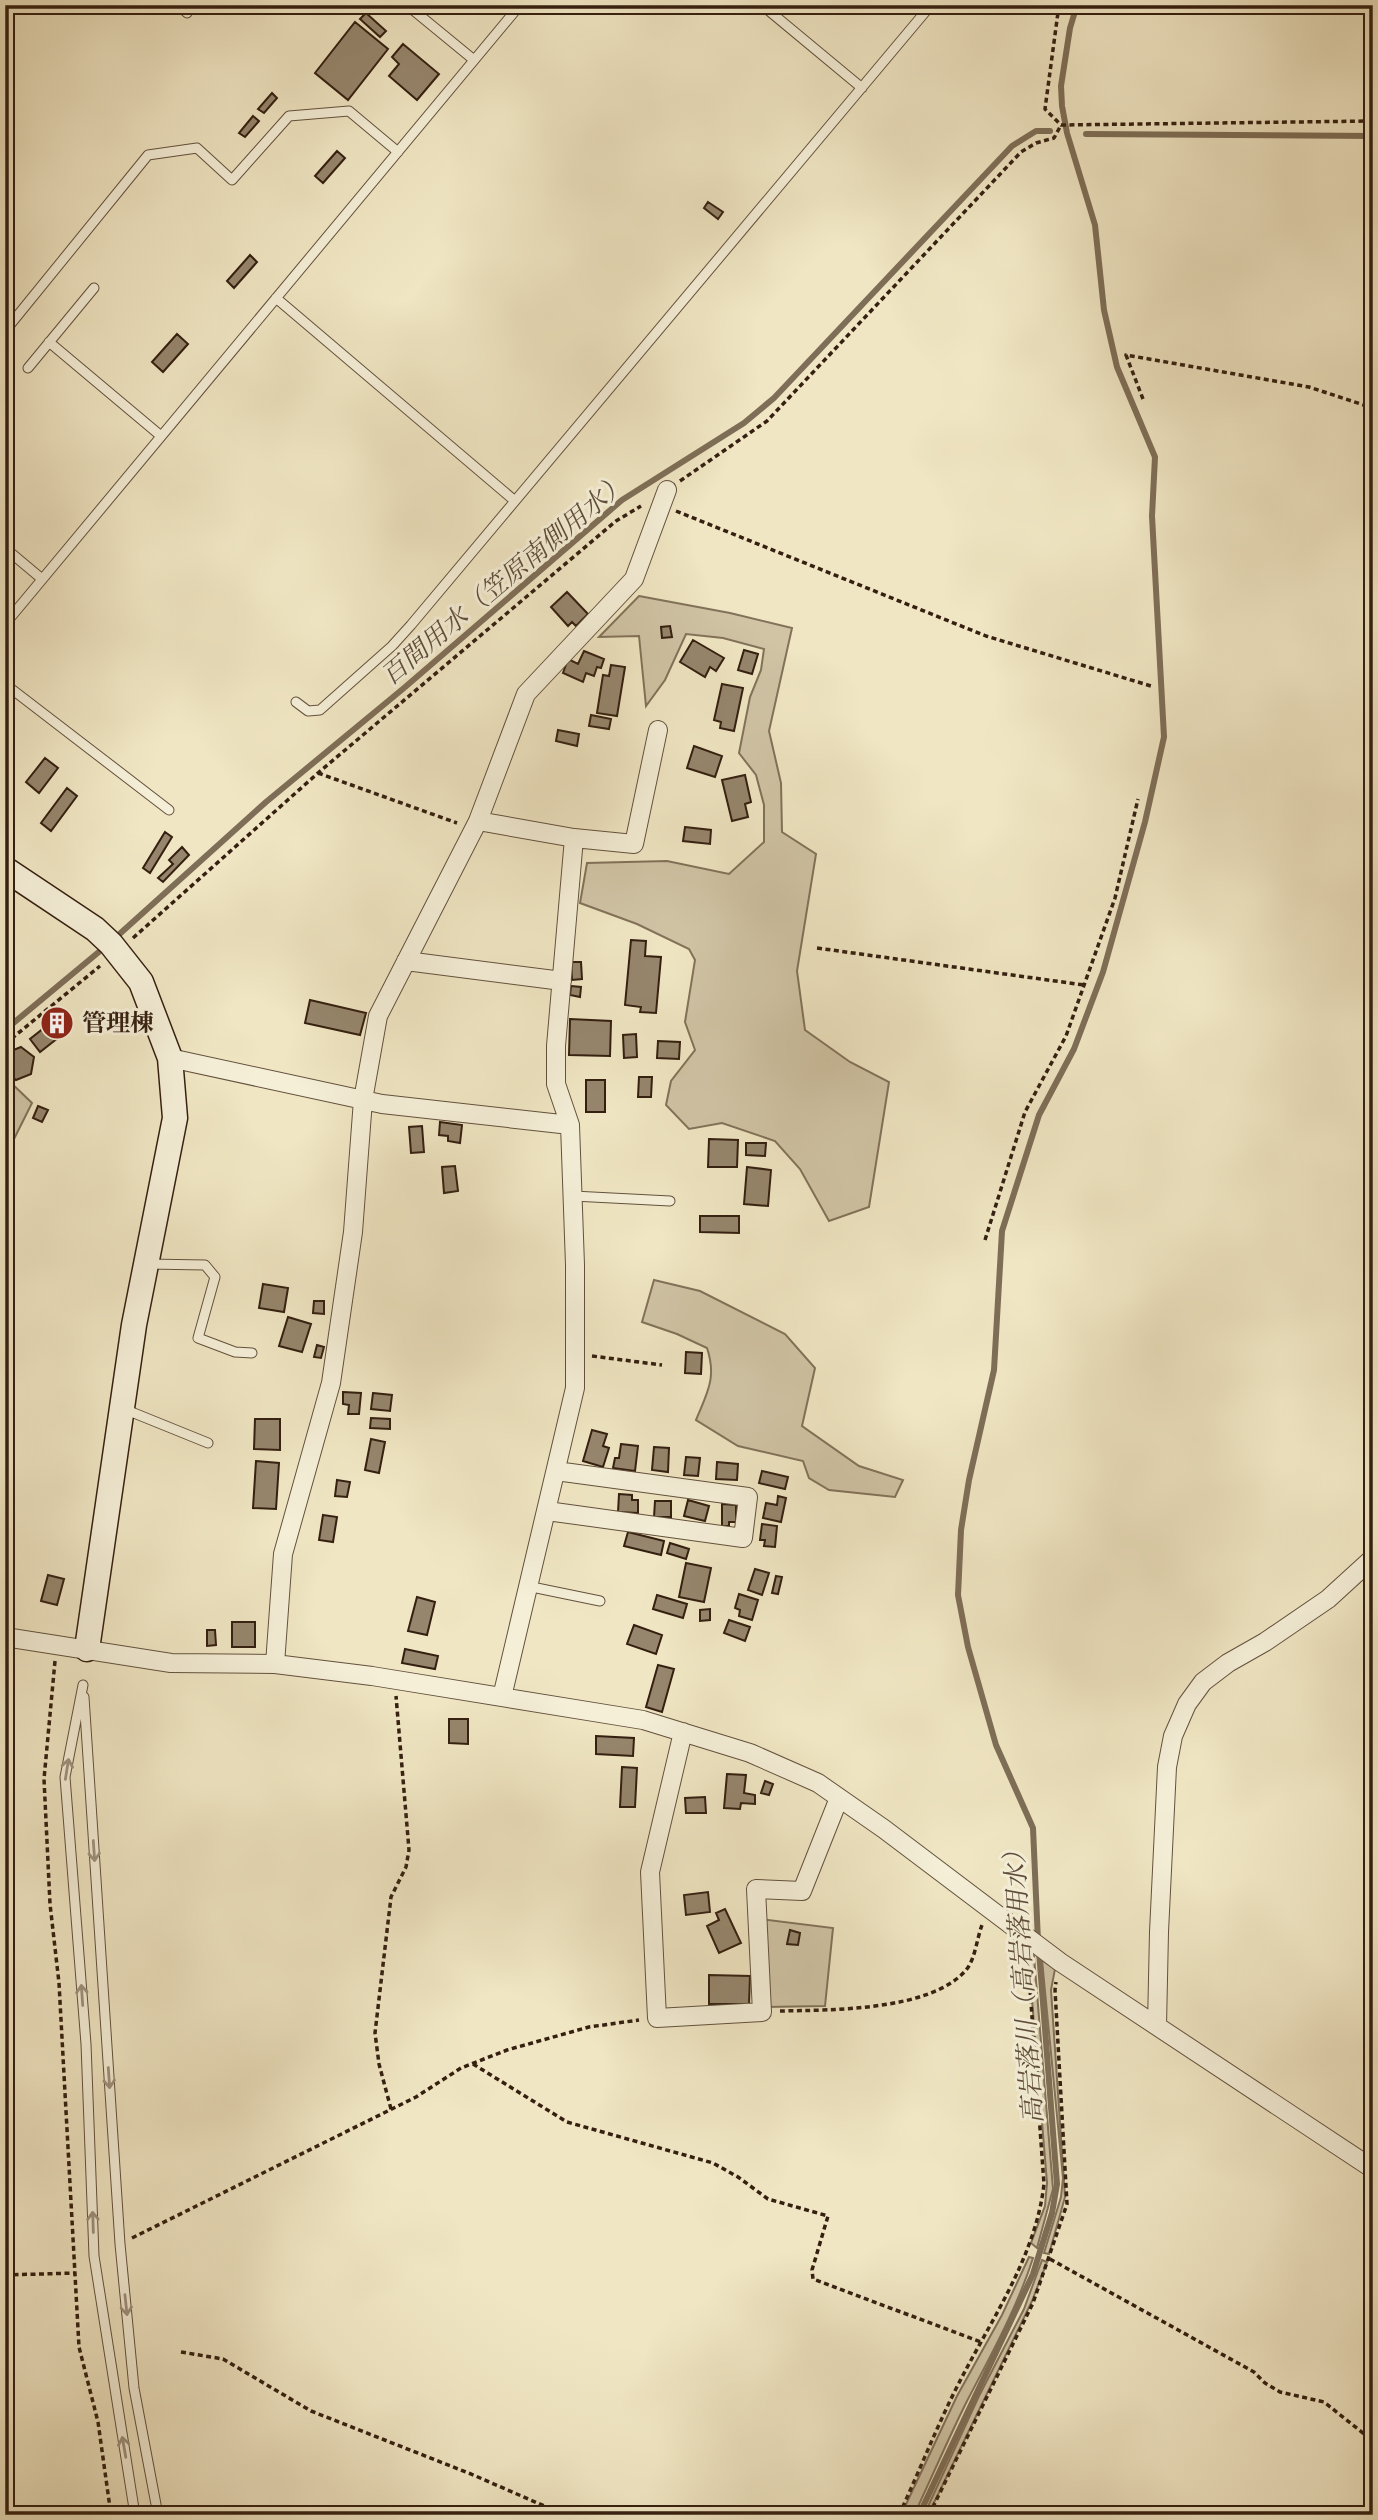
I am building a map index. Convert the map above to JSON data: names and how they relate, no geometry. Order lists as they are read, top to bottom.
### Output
{
  "water": ["百間用水（笠原南側用水）", "高岩落川（高岩落用水）"],
  "places": {
    "building": ["管理棟"]
  }
}
